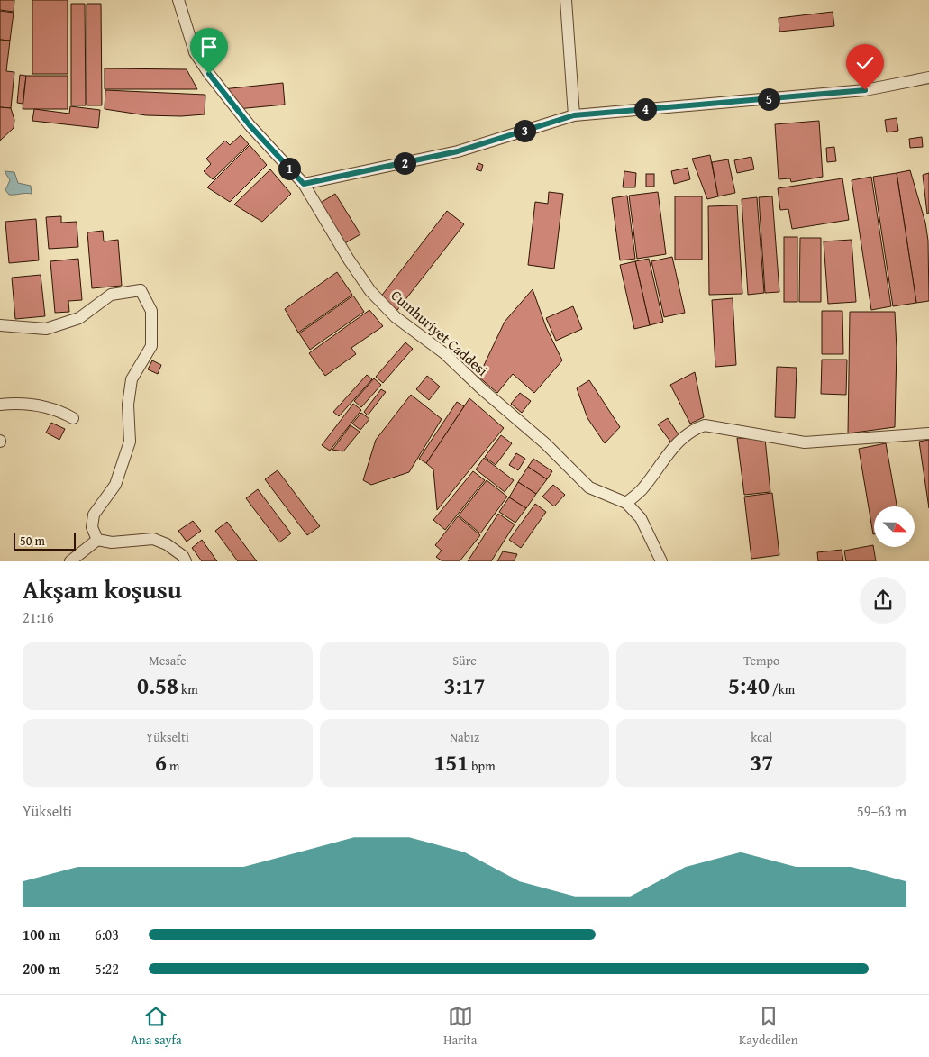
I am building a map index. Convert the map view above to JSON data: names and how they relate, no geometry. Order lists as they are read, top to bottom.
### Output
{
  "streets": {
    "street": ["Cumhuriyet Caddesi"]
  },
  "scale_bar": "50 m",
  "north": "right",
  "page": {
    "pins": [
      "5",
      "4",
      "3",
      "2",
      "1"
    ],
    "scale": "50 m",
    "heading": ["Akşam koşusu", "21:16"],
    "stats": [
      ["Mesafe", "0.58 km"],
      ["Süre", "3:17"],
      ["Tempo", "5:40 /km"],
      ["Yükselti", "6 m"],
      ["Nabız", "151 bpm"],
      ["kcal", "37"]
    ],
    "chart": ["Yükselti", "59–63 m"],
    "list": [
      {
        "name": "100 m",
        "note": "6:03"
      },
      {
        "name": "200 m",
        "note": "5:22"
      }
    ],
    "tabs": ["Ana sayfa", "Harita", "Kaydedilen"]
  }
}
